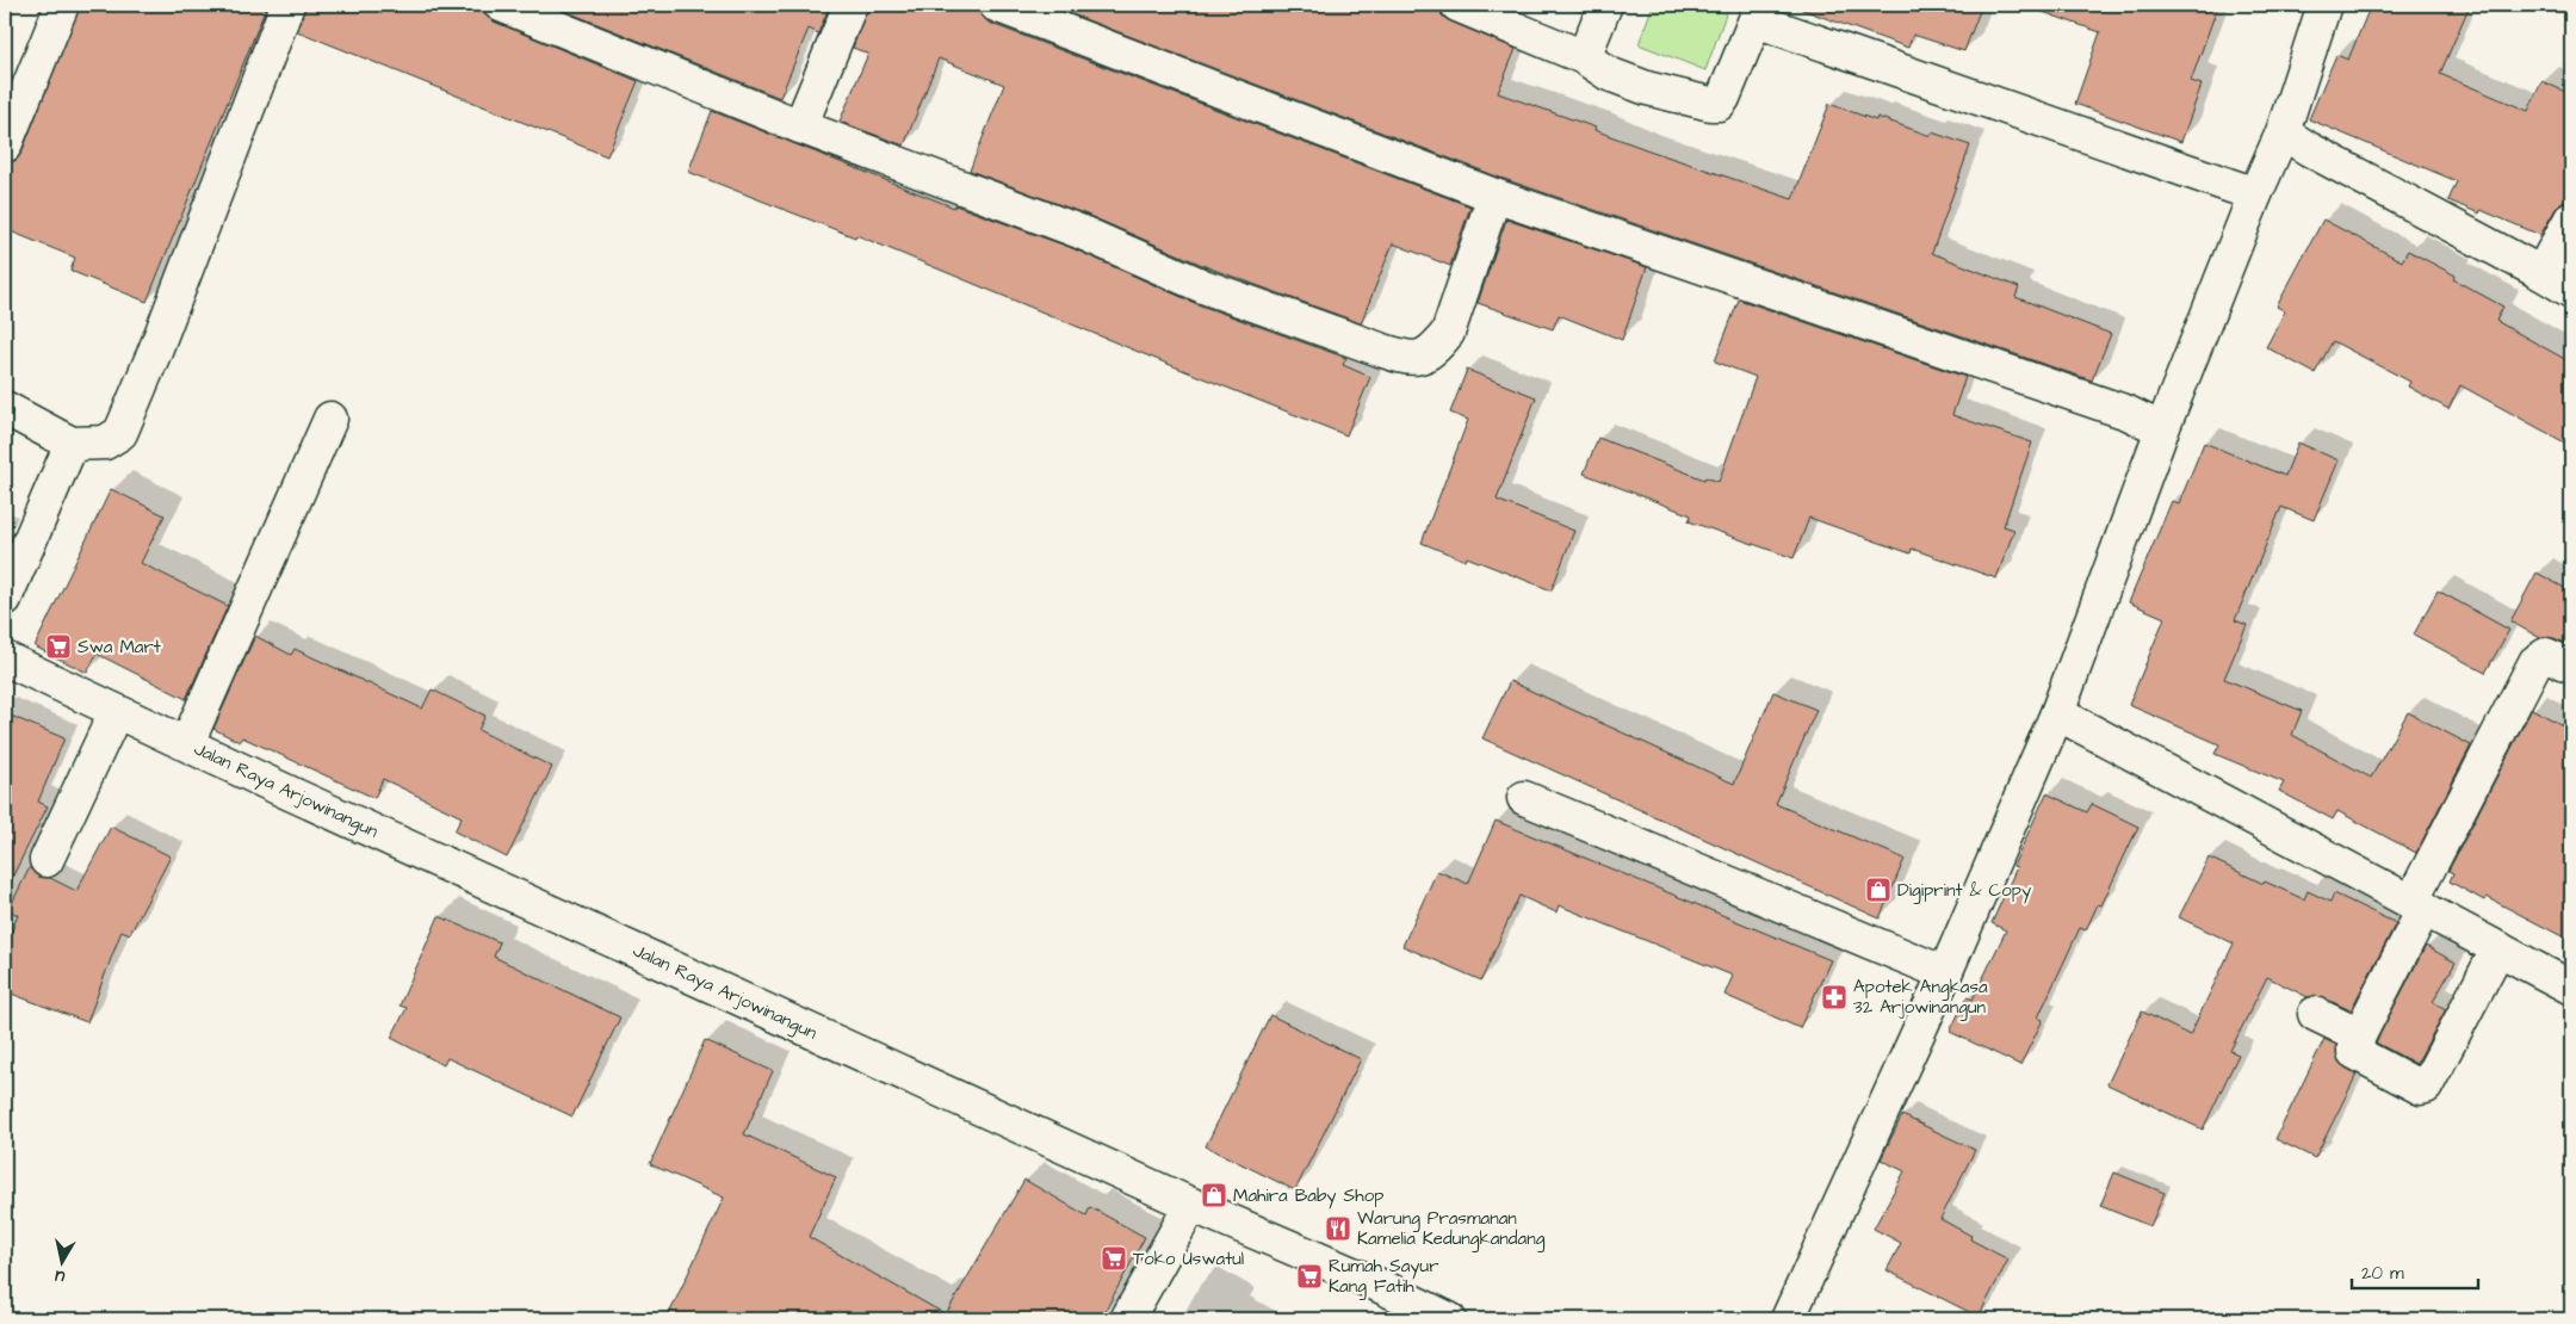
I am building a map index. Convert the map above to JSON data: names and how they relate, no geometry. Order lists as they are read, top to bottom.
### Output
{
  "streets": {
    "street": ["Jalan Raya Arjowinangun"]
  },
  "places": {
    "supermarket": ["Swa Mart", "Toko Uswatul", "Rumah Sayur Kang Fatih"],
    "shop": ["Digiprint & Copy", "Mahira Baby Shop"],
    "pharmacy": ["Apotek Angkasa 32 Arjowinangun"],
    "restaurant": ["Warung Prasmanan Kamelia Kedungkandang"]
  },
  "scale_bar": "20 m",
  "north": "bottom"
}
